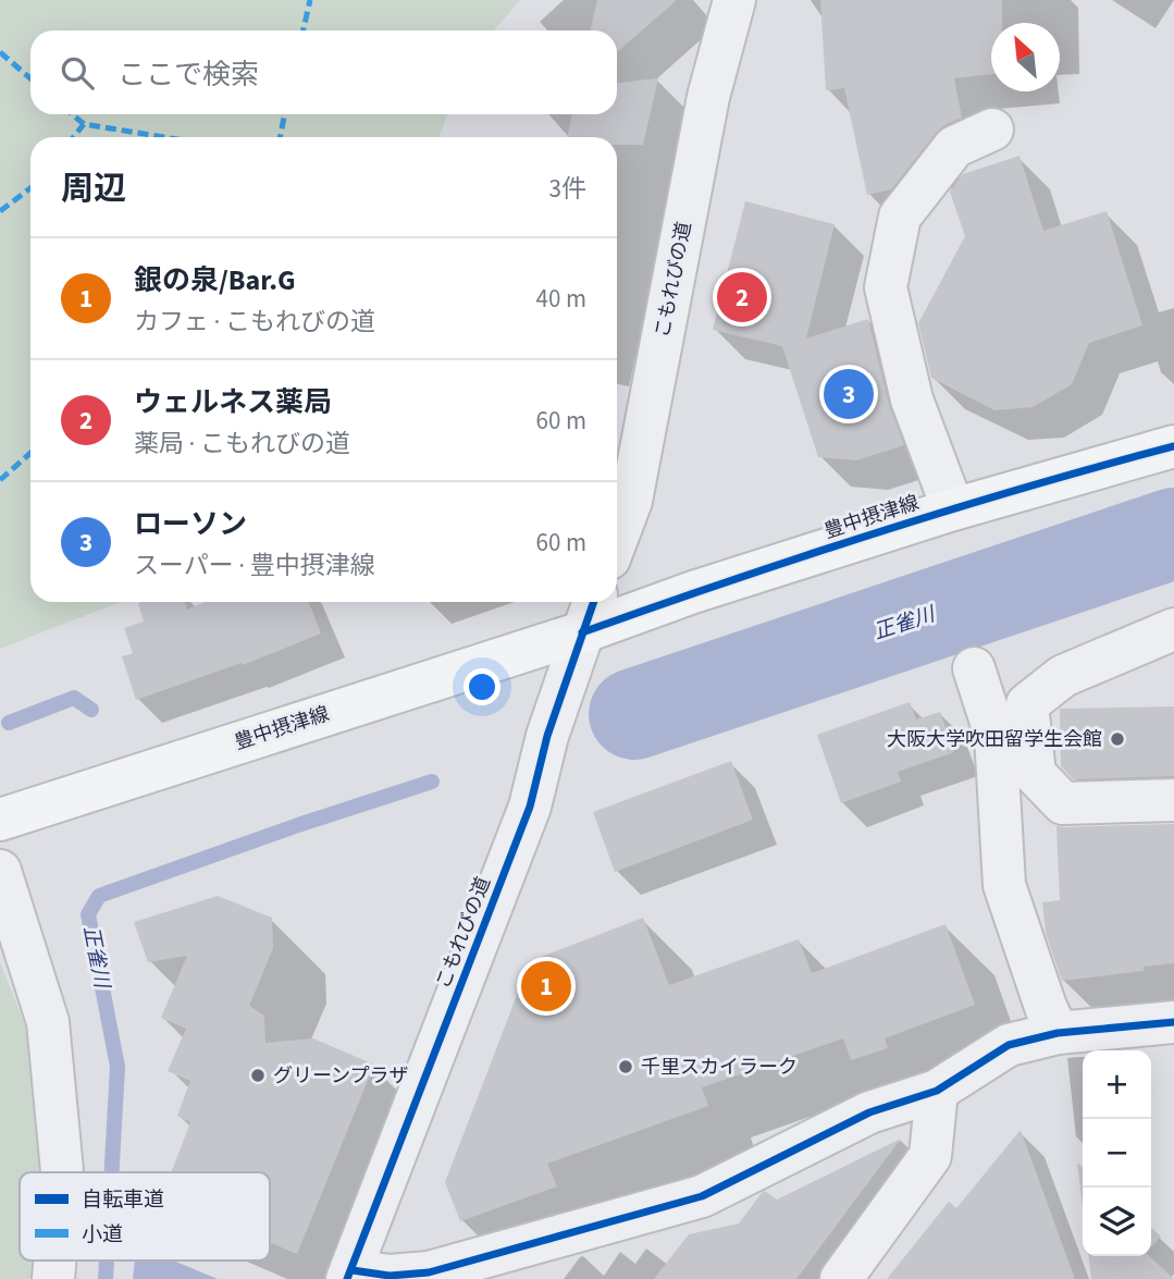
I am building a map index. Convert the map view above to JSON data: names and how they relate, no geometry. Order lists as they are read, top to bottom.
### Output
{
  "streets": {
    "main road": ["豊中摂津線"],
    "street": ["こもれびの道"]
  },
  "crossings": [
    ["こもれびの道", "豊中摂津線"]
  ],
  "water": ["正雀川"],
  "places": ["大阪大学吹田留学生会館", "千里スカイラーク", "グリーンプラザ"],
  "legend": ["自転車道", "小道"],
  "north": "top left",
  "page": {
    "search": "ここで検索",
    "heading": ["周辺", "3件"],
    "list": [
      {
        "mark": "1",
        "name": "銀の泉/Bar.G",
        "note": "カフェ · こもれびの道",
        "value": "40 m"
      },
      {
        "mark": "2",
        "name": "ウェルネス薬局",
        "note": "薬局 · こもれびの道",
        "value": "60 m"
      },
      {
        "mark": "3",
        "name": "ローソン",
        "note": "スーパー · 豊中摂津線",
        "value": "60 m"
      }
    ],
    "pins": ["2", "3", "1"],
    "map_buttons": ["+", "−"]
  }
}
